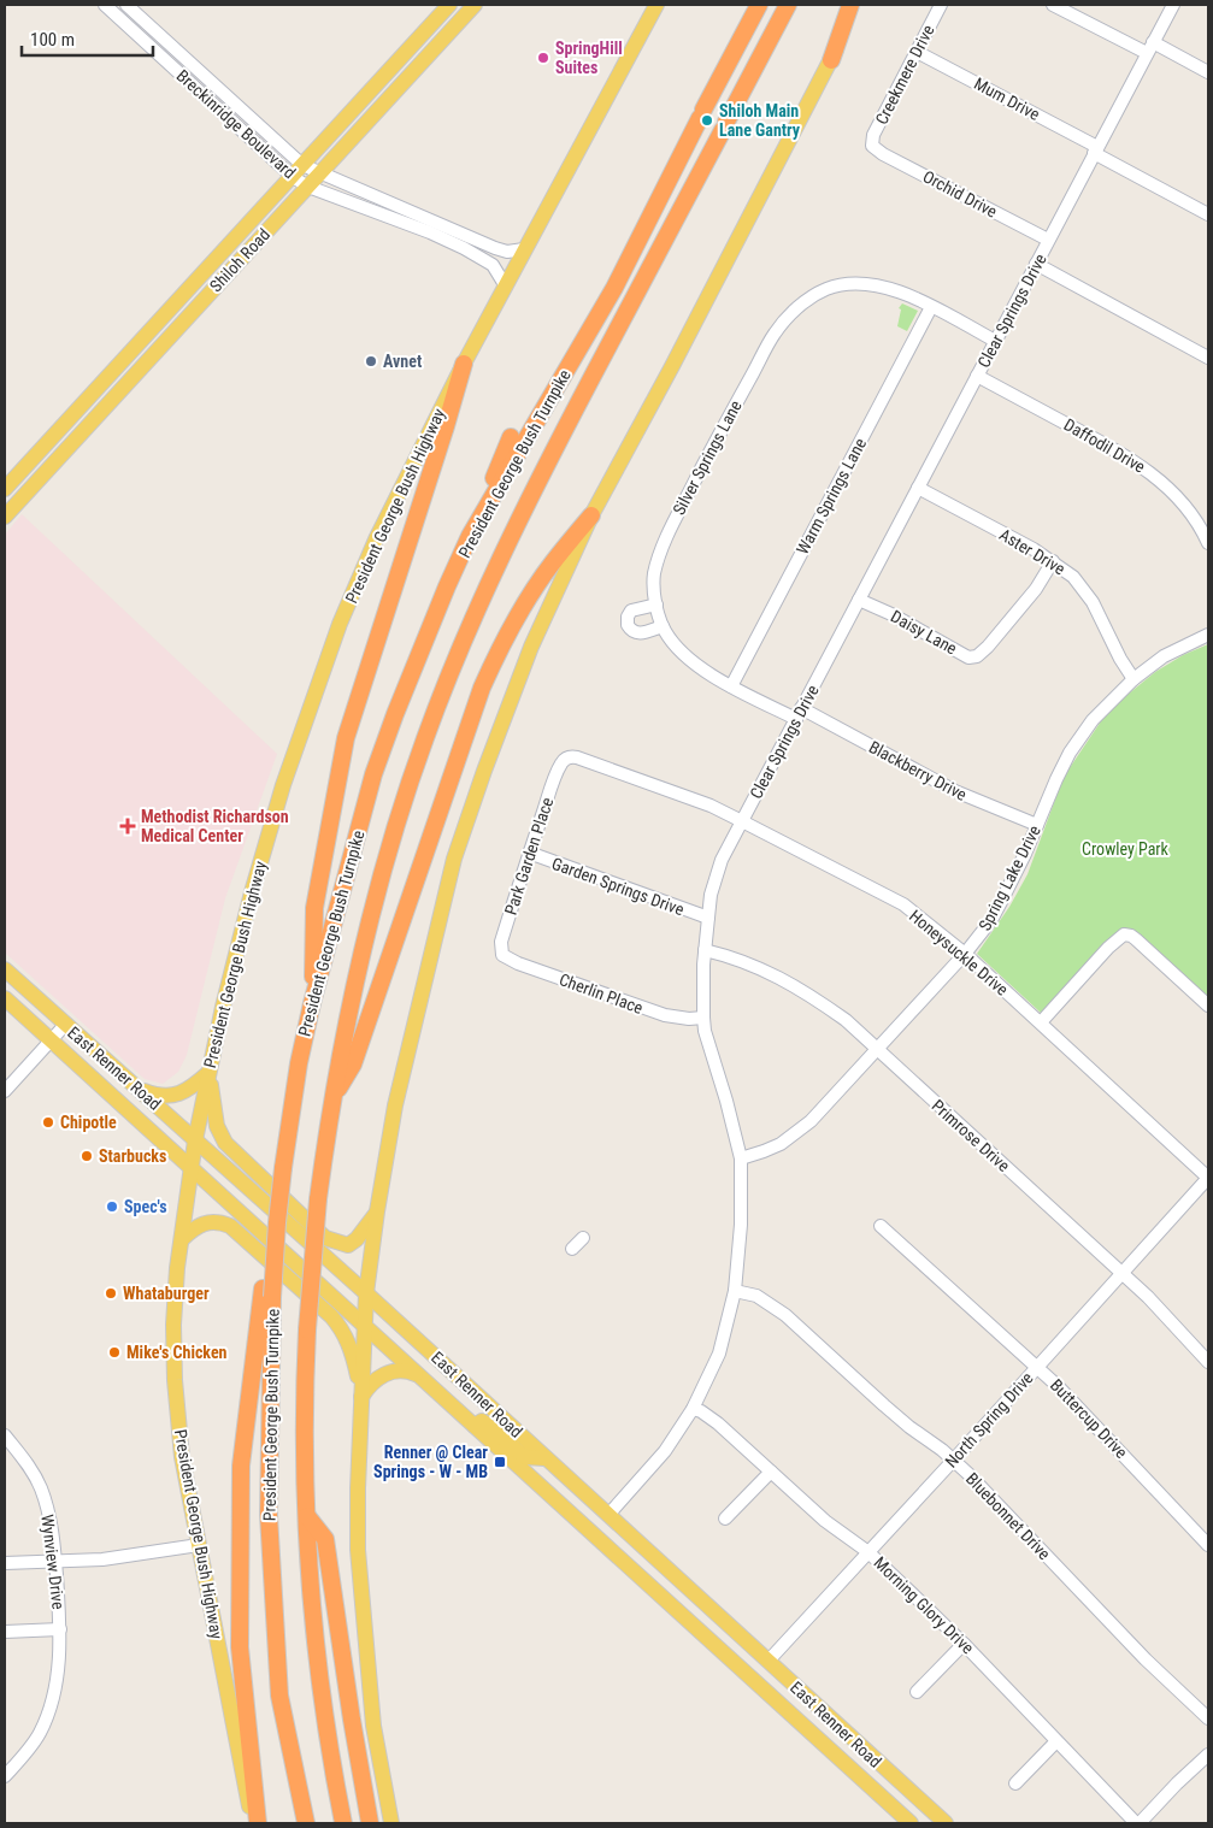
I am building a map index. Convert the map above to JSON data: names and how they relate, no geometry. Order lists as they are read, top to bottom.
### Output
{
  "streets": {
    "highway": ["President George Bush Turnpike"],
    "main road": ["Shiloh Road", "President George Bush Highway", "East Renner Road"],
    "street": [
      "Creekmere Drive",
      "Mum Drive",
      "Breckinridge Boulevard",
      "Orchid Drive",
      "Clear Springs Drive",
      "Daffodil Drive",
      "Silver Springs Lane",
      "Warm Springs Lane",
      "Aster Drive",
      "Daisy Lane",
      "Blackberry Drive",
      "Park Garden Place",
      "Spring Lake Drive",
      "Garden Springs Drive",
      "Honeysuckle Drive",
      "Cherlin Place",
      "Primrose Drive",
      "Buttercup Drive",
      "North Spring Drive",
      "Bluebonnet Drive",
      "Wynview Drive",
      "Morning Glory Drive"
    ]
  },
  "crossings": [
    ["Creekmere Drive", "Mum Drive"],
    ["Creekmere Drive", "Orchid Drive"],
    ["Mum Drive", "Clear Springs Drive"],
    ["Breckinridge Boulevard", "Shiloh Road"],
    ["Breckinridge Boulevard", "President George Bush Highway"],
    ["Orchid Drive", "Clear Springs Drive"],
    ["Clear Springs Drive", "Daffodil Drive"],
    ["Clear Springs Drive", "Silver Springs Lane"],
    ["Clear Springs Drive", "Aster Drive"],
    ["Clear Springs Drive", "Daisy Lane"],
    ["Clear Springs Drive", "Blackberry Drive"],
    ["Clear Springs Drive", "Spring Lake Drive"],
    ["Clear Springs Drive", "Garden Springs Drive"],
    ["Clear Springs Drive", "Honeysuckle Drive"],
    ["Clear Springs Drive", "Cherlin Place"],
    ["Clear Springs Drive", "East Renner Road"],
    ["Clear Springs Drive", "Primrose Drive"],
    ["Clear Springs Drive", "Bluebonnet Drive"],
    ["Clear Springs Drive", "Morning Glory Drive"],
    ["Silver Springs Lane", "Warm Springs Lane"],
    ["Silver Springs Lane", "Blackberry Drive"],
    ["President George Bush Highway", "East Renner Road"],
    ["Aster Drive", "Daisy Lane"],
    ["Aster Drive", "Spring Lake Drive"],
    ["Blackberry Drive", "Spring Lake Drive"],
    ["Park Garden Place", "Garden Springs Drive"],
    ["Park Garden Place", "Honeysuckle Drive"],
    ["Park Garden Place", "Cherlin Place"],
    ["Spring Lake Drive", "Honeysuckle Drive"],
    ["Spring Lake Drive", "Primrose Drive"],
    ["Honeysuckle Drive", "North Spring Drive"],
    ["East Renner Road", "North Spring Drive"],
    ["Primrose Drive", "North Spring Drive"],
    ["Buttercup Drive", "North Spring Drive"],
    ["North Spring Drive", "Bluebonnet Drive"],
    ["North Spring Drive", "Morning Glory Drive"]
  ],
  "parks": ["Crowley Park"],
  "places": {
    "other": [
      "SpringHill Suites",
      "Shiloh Main Lane Gantry",
      "Avnet",
      "Chipotle",
      "Starbucks",
      "Spec's",
      "Whataburger",
      "Mike's Chicken"
    ],
    "health": ["Methodist Richardson Medical Center"],
    "transit": ["Renner @ Clear Springs - W - MB"]
  },
  "scale_bar": "100 m"
}
